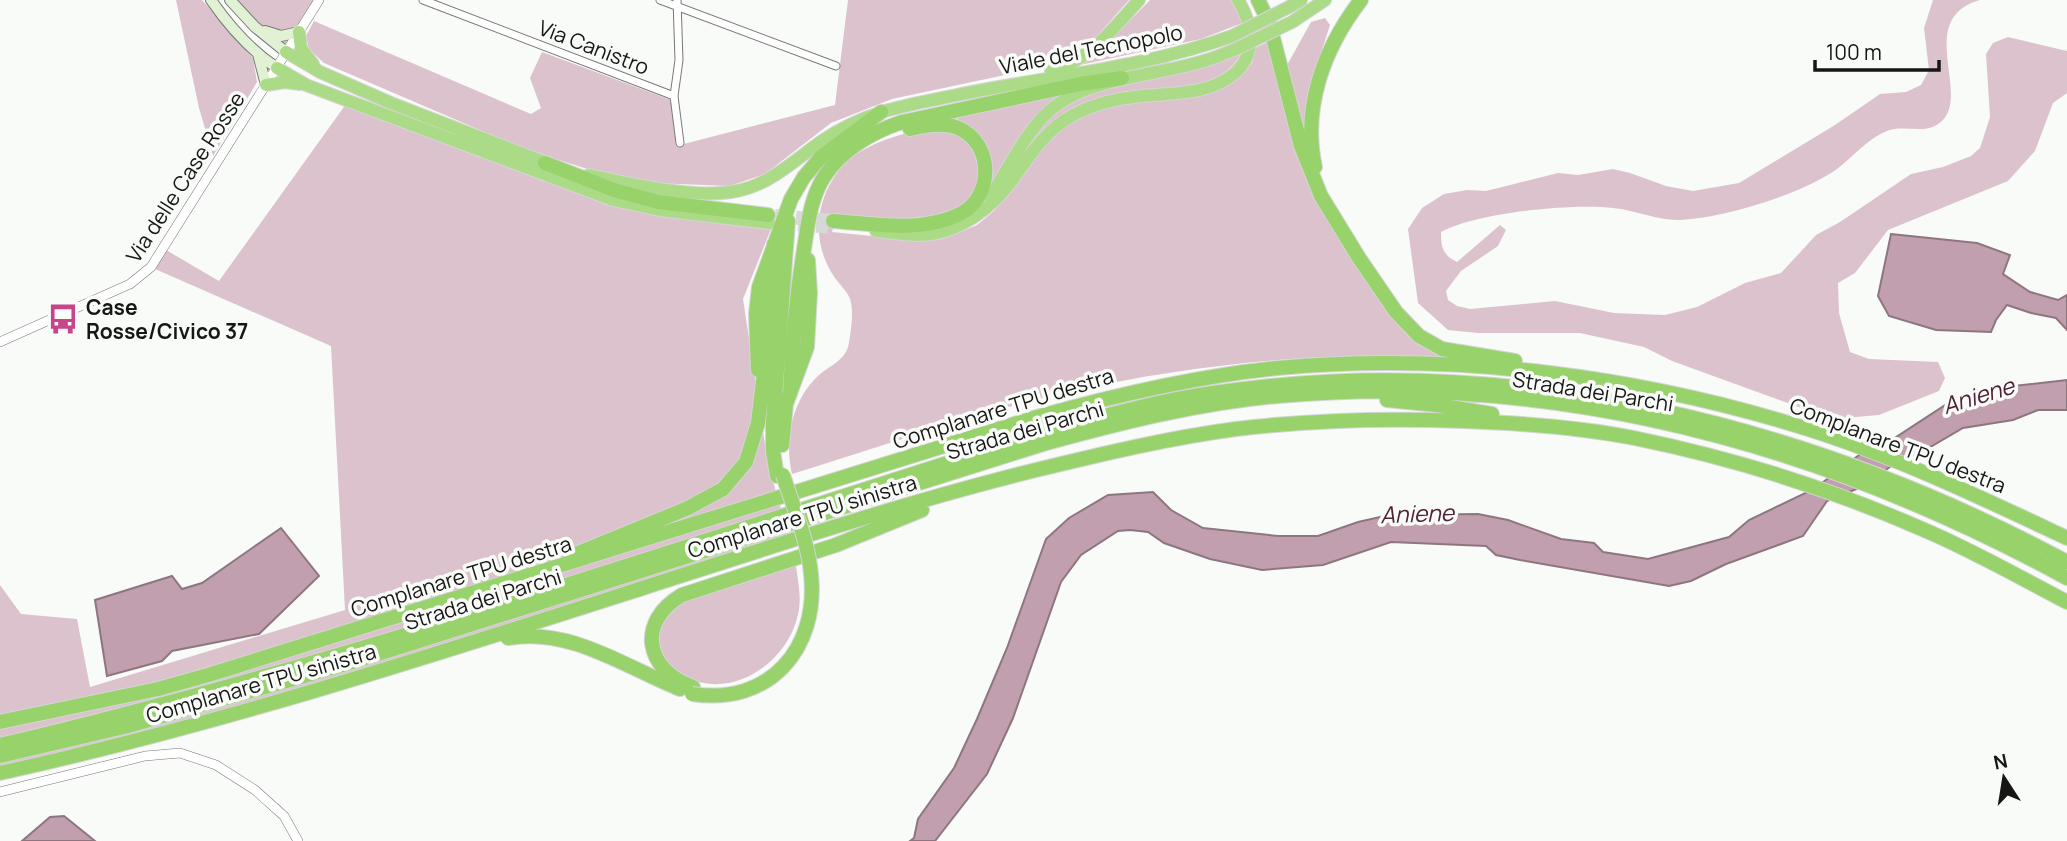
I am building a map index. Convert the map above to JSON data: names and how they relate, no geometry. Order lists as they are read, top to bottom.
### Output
{
  "streets": {
    "highway": [
      "Viale del Tecnopolo",
      "Strada dei Parchi",
      "Complanare TPU destra",
      "Complanare TPU sinistra"
    ],
    "street": ["Via Canistro", "Via delle Case Rosse"]
  },
  "crossings": [
    ["Viale del Tecnopolo", "Via delle Case Rosse"]
  ],
  "water": ["Aniene"],
  "places": {
    "bus stop": ["Case Rosse/Civico 37"]
  },
  "scale_bar": "100 m",
  "north": "top"
}
